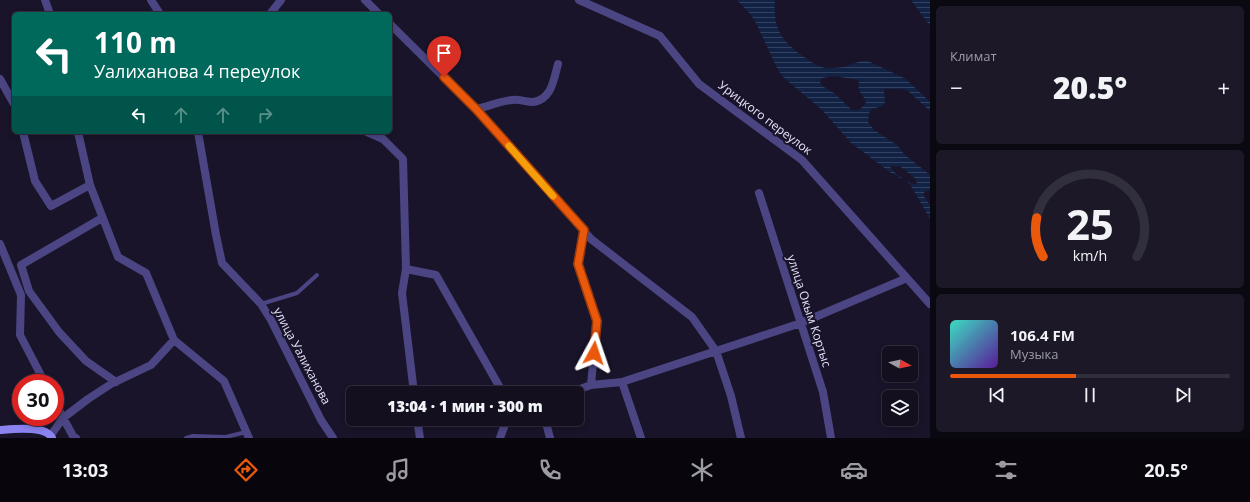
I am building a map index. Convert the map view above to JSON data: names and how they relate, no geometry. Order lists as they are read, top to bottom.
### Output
{
  "streets": {
    "street": ["Урицкого переулок", "улица Окым Кортыс", "улица Уалиханова"]
  },
  "north": "right",
  "page": {
    "tile": "Климат",
    "turn": ["110 m", "Уалиханова 4 переулок"],
    "heat": ["−", "20.5°", "+"],
    "song": ["106.4 FM", "Музыка"],
    "limit": "30",
    "trip": "13:04 · 1 мин · 300 m",
    "tabs": ["13:03", "20.5°"],
    "gauge": ["25", "km/h"]
  }
}
